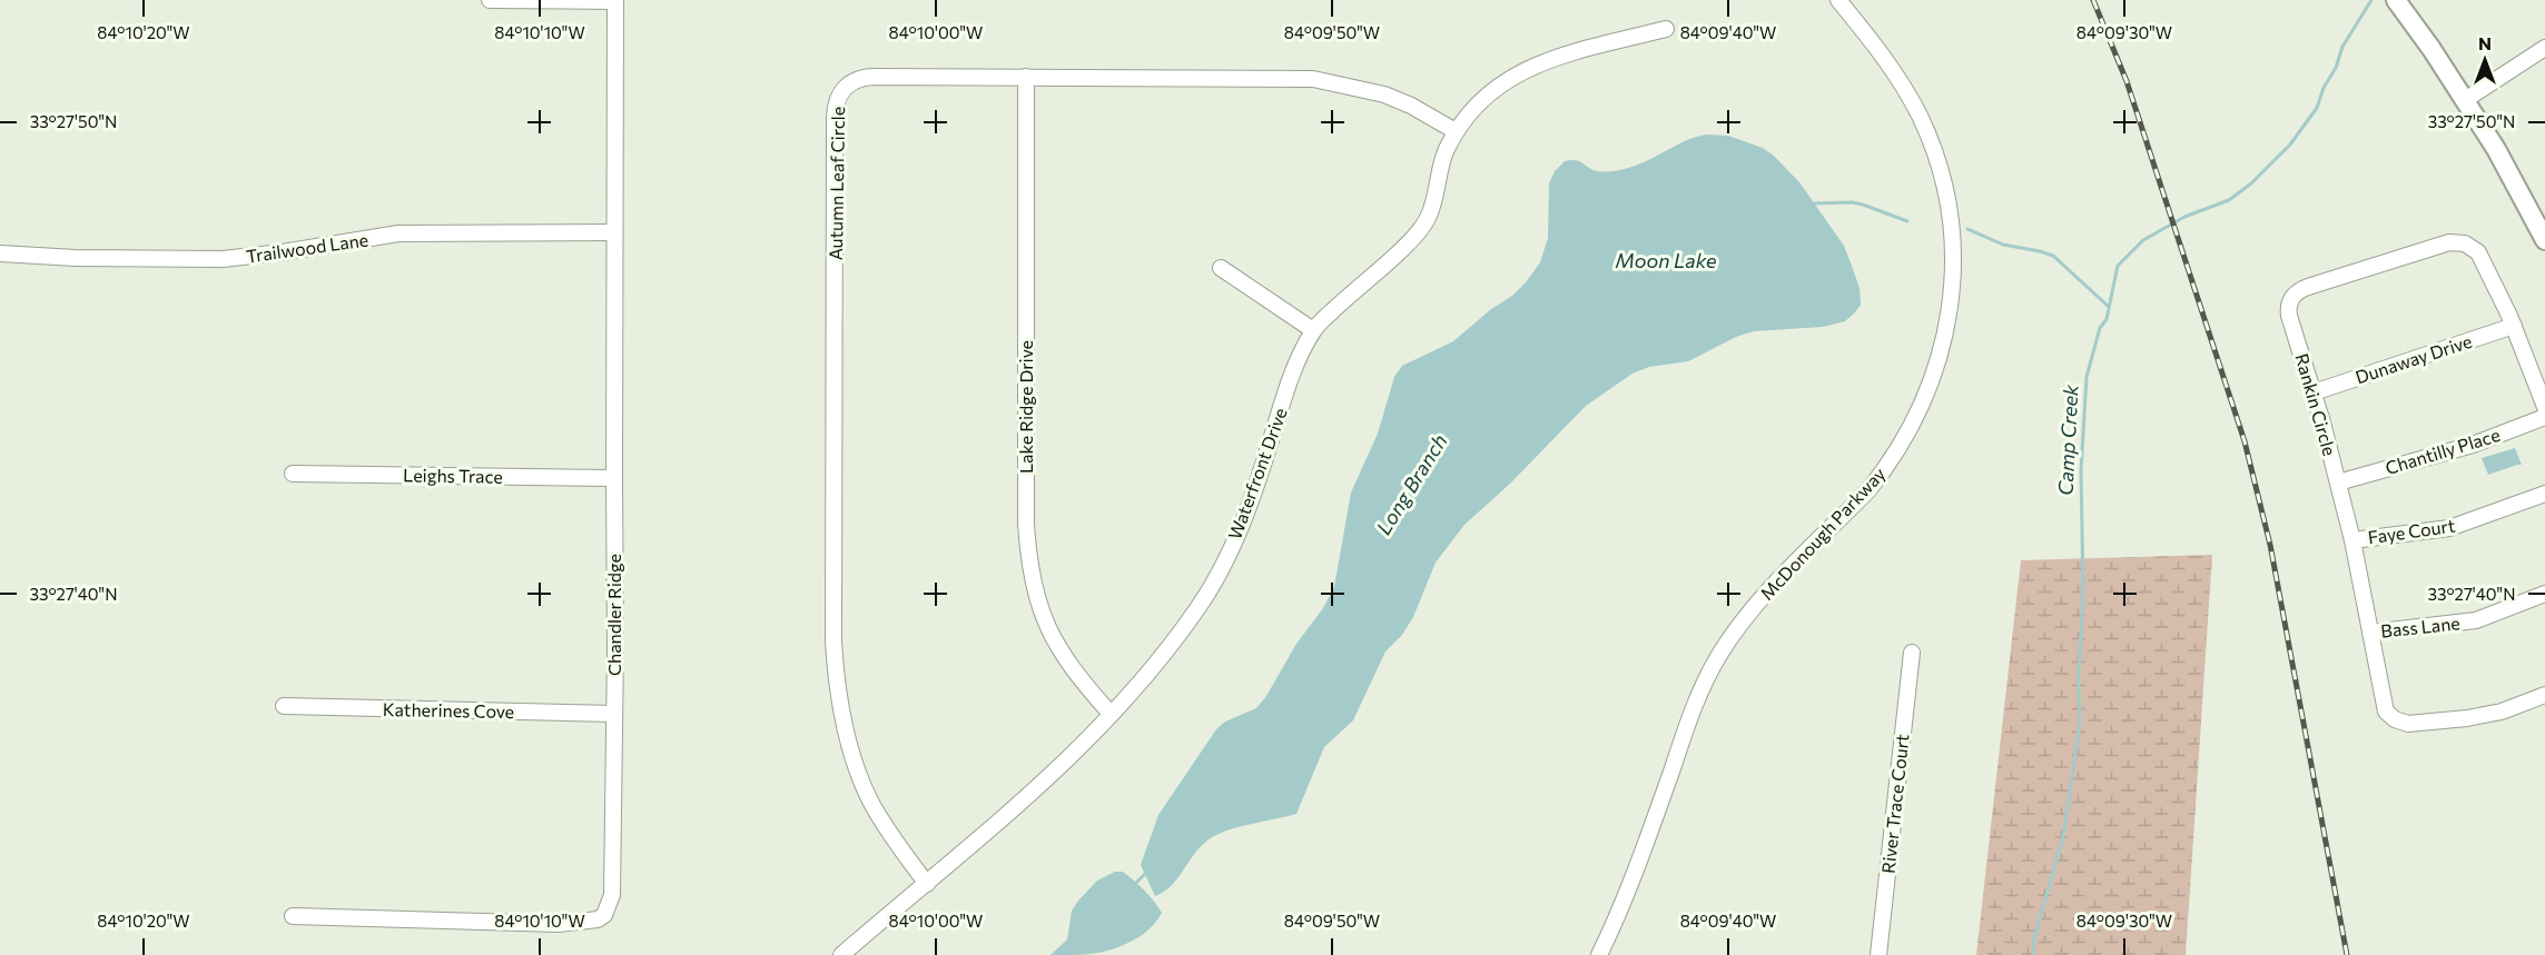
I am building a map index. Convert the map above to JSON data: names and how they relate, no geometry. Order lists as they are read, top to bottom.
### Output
{
  "streets": {
    "street": [
      "Autumn Leaf Circle",
      "Trailwood Lane",
      "Dunaway Drive",
      "Rankin Circle",
      "Lake Ridge Drive",
      "Chantilly Place",
      "Waterfront Drive",
      "Leighs Trace",
      "Faye Court",
      "McDonough Parkway",
      "Chandler Ridge",
      "Bass Lane",
      "Katherines Cove",
      "River Trace Court"
    ]
  },
  "crossings": [
    ["Autumn Leaf Circle", "Lake Ridge Drive"],
    ["Autumn Leaf Circle", "Waterfront Drive"],
    ["Trailwood Lane", "Chandler Ridge"],
    ["Dunaway Drive", "Rankin Circle"],
    ["Rankin Circle", "Chantilly Place"],
    ["Rankin Circle", "Faye Court"],
    ["Rankin Circle", "Bass Lane"],
    ["Lake Ridge Drive", "Waterfront Drive"],
    ["Leighs Trace", "Chandler Ridge"],
    ["Chandler Ridge", "Katherines Cove"]
  ],
  "water": ["Moon Lake", "Camp Creek", "Long Branch"],
  "north": "top",
  "coordinates": [
    "84°10'20\"W",
    "84°10'10\"W",
    "84°10'00\"W",
    "84°09'50\"W",
    "84°09'40\"W",
    "84°09'30\"W",
    "33°27'50\"N",
    "33°27'40\"N"
  ]
}
